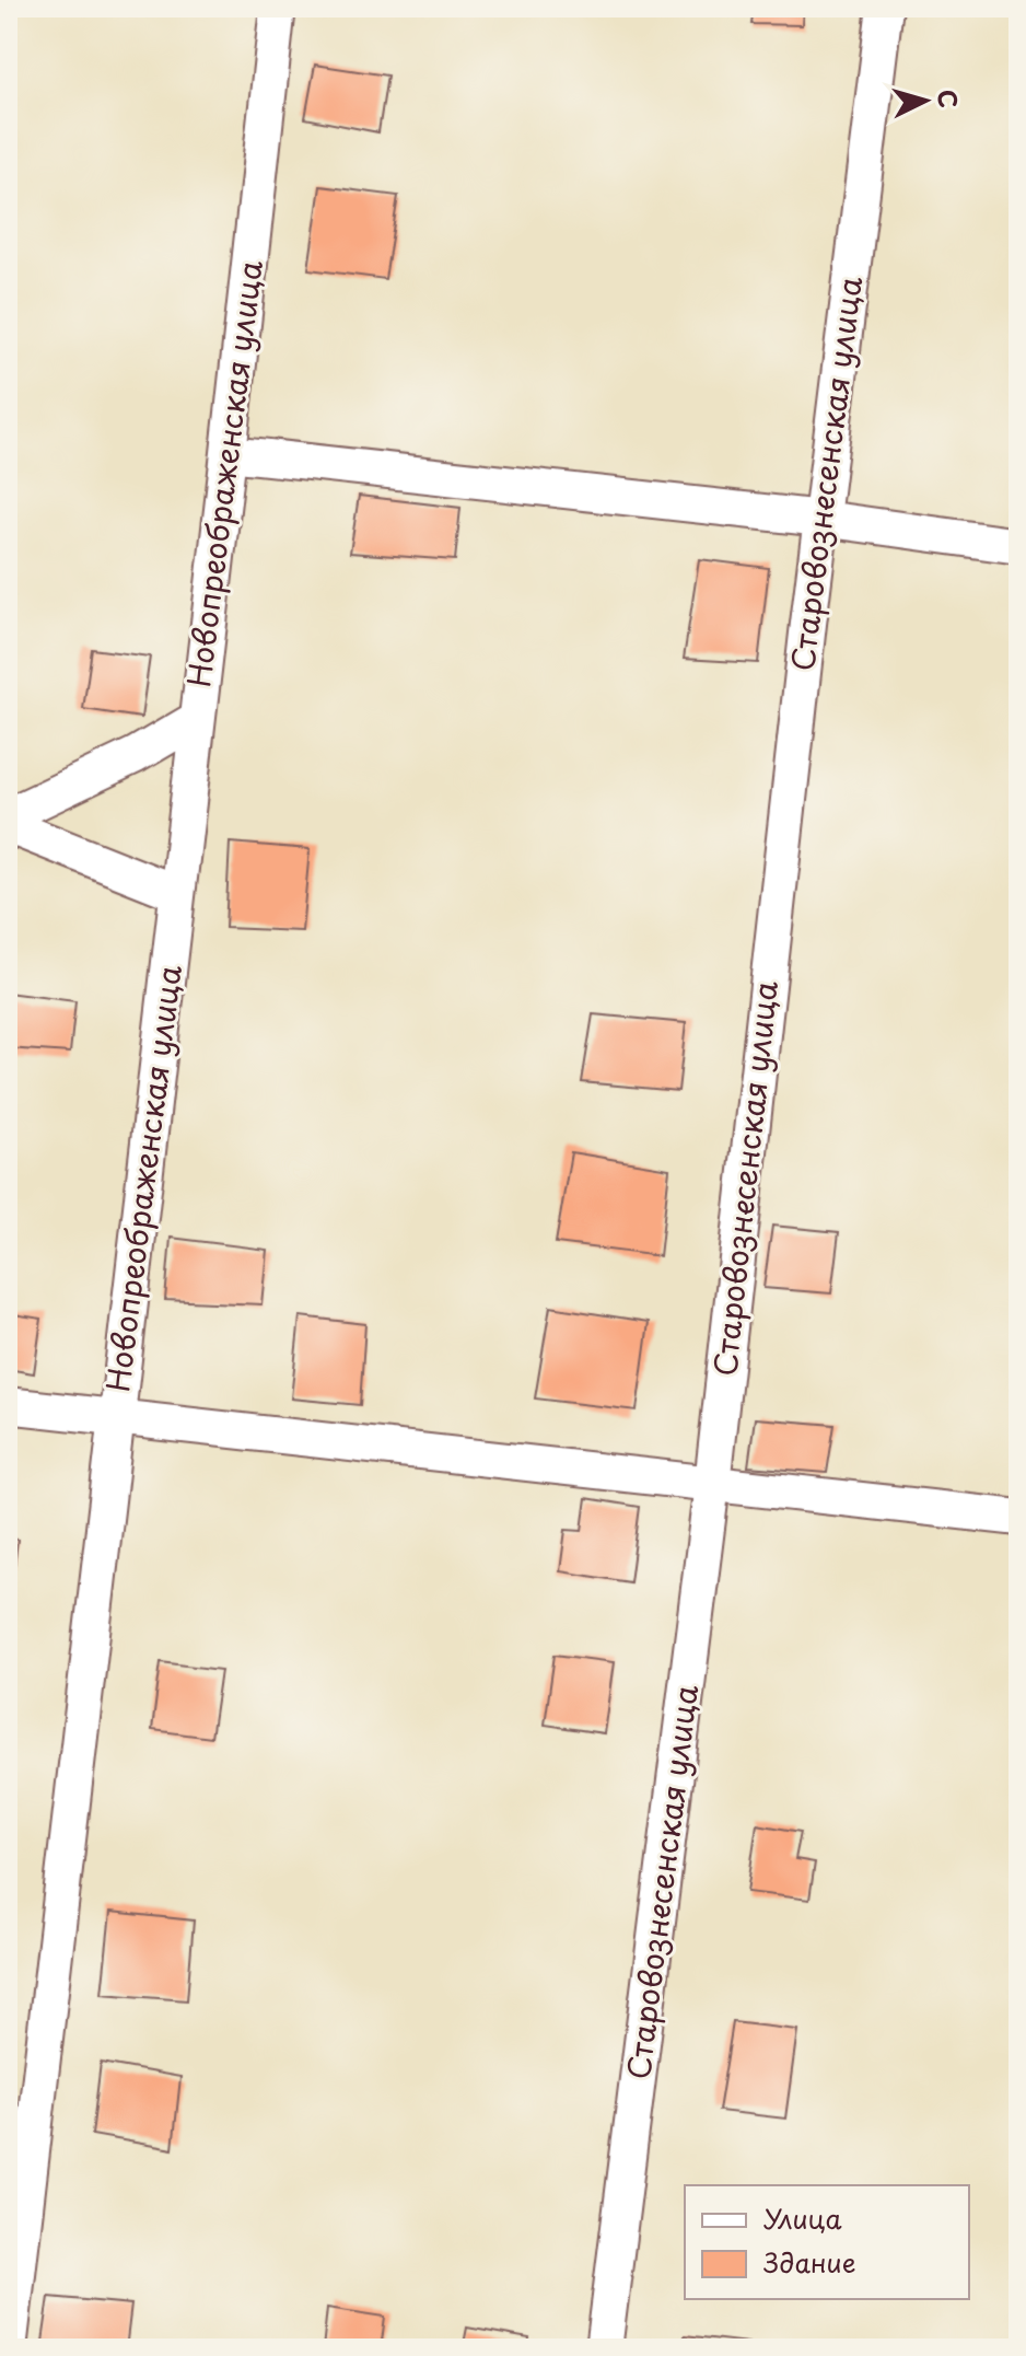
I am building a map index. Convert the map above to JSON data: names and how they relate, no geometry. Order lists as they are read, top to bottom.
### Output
{
  "streets": {
    "street": ["Новопреображенская улица", "Старовознесенская улица"]
  },
  "legend": ["Улица", "Здание"],
  "north": "right"
}
